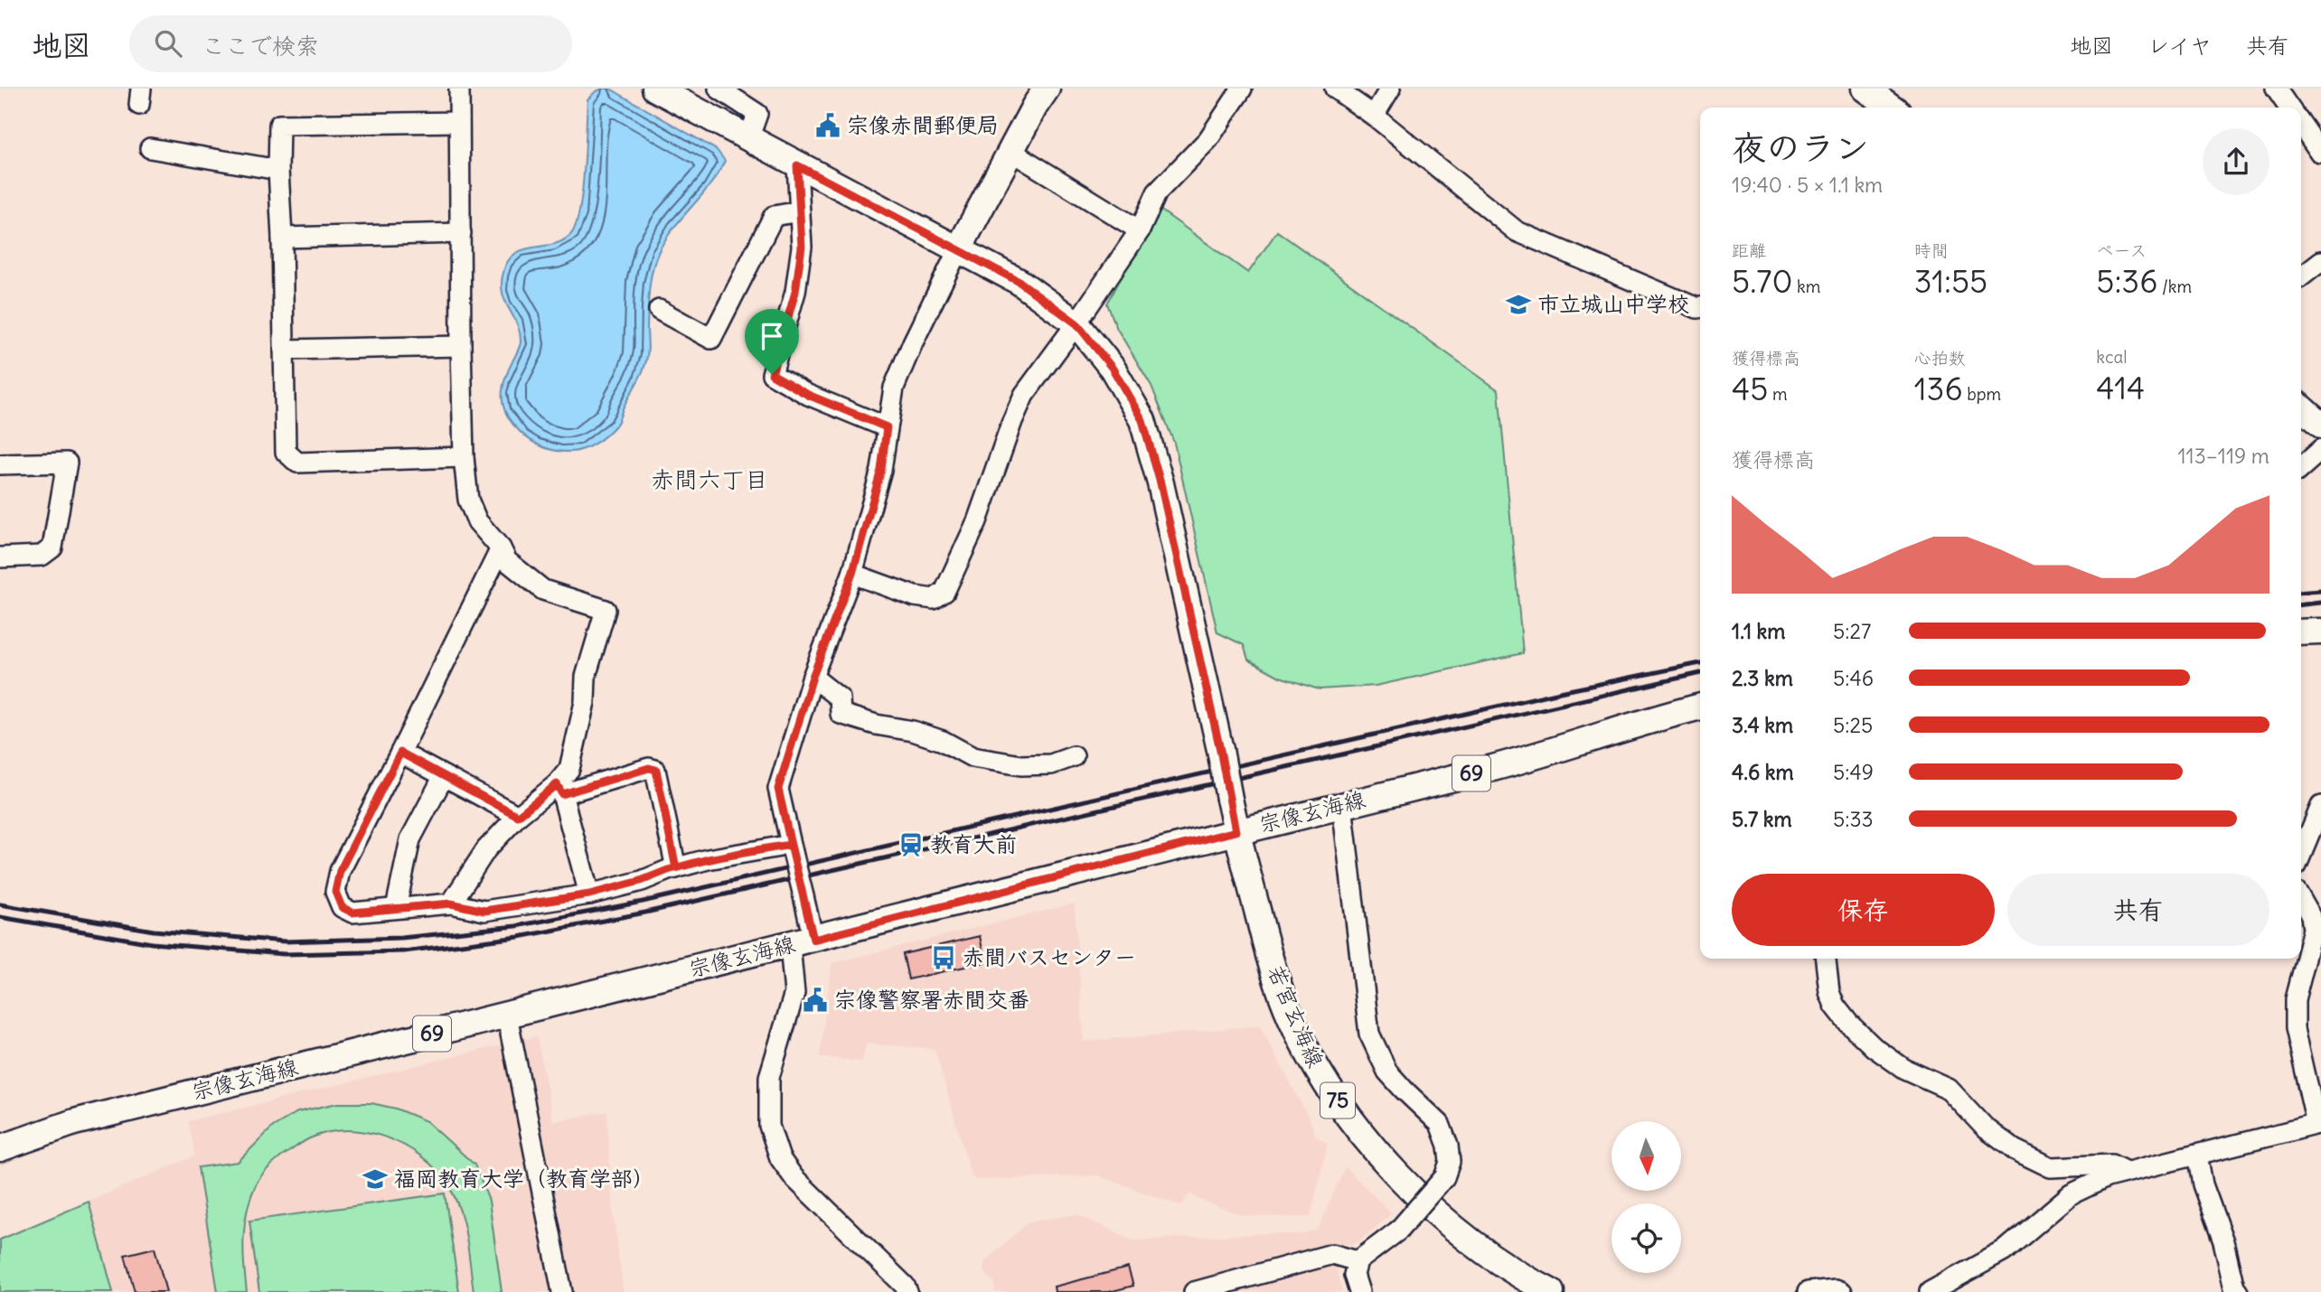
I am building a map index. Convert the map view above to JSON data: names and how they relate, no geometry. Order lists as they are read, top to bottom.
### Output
{
  "streets": {
    "main road": [
      "69",
      "宗像玄海線",
      "若宮玄海線",
      "75"
    ]
  },
  "crossings": [
    ["宗像玄海線", "若宮玄海線"]
  ],
  "districts": ["赤間六丁目"],
  "places": {
    "public building": ["宗像赤間郵便局", "宗像警察署赤間交番"],
    "school or university": ["市立城山中学校", "福岡教育大学（教育学部）"],
    "station": ["教育大前"],
    "bus stop": ["赤間バスセンター"]
  },
  "north": "bottom",
  "page": {
    "header": "地図",
    "search": "ここで検索",
    "nav": ["地図", "レイヤ", "共有"],
    "heading": ["夜のラン", "19:40 · 5 × 1.1 km"],
    "stats": [
      ["距離", "5.70 km"],
      ["時間", "31:55"],
      ["ペース", "5:36 /km"],
      ["獲得標高", "45 m"],
      ["心拍数", "136 bpm"],
      ["kcal", "414"]
    ],
    "chart": ["獲得標高", "113–119 m"],
    "list": [
      {
        "name": "1.1 km",
        "note": "5:27"
      },
      {
        "name": "2.3 km",
        "note": "5:46"
      },
      {
        "name": "3.4 km",
        "note": "5:25"
      },
      {
        "name": "4.6 km",
        "note": "5:49"
      },
      {
        "name": "5.7 km",
        "note": "5:33"
      }
    ],
    "buttons": ["保存", "共有"]
  }
}
